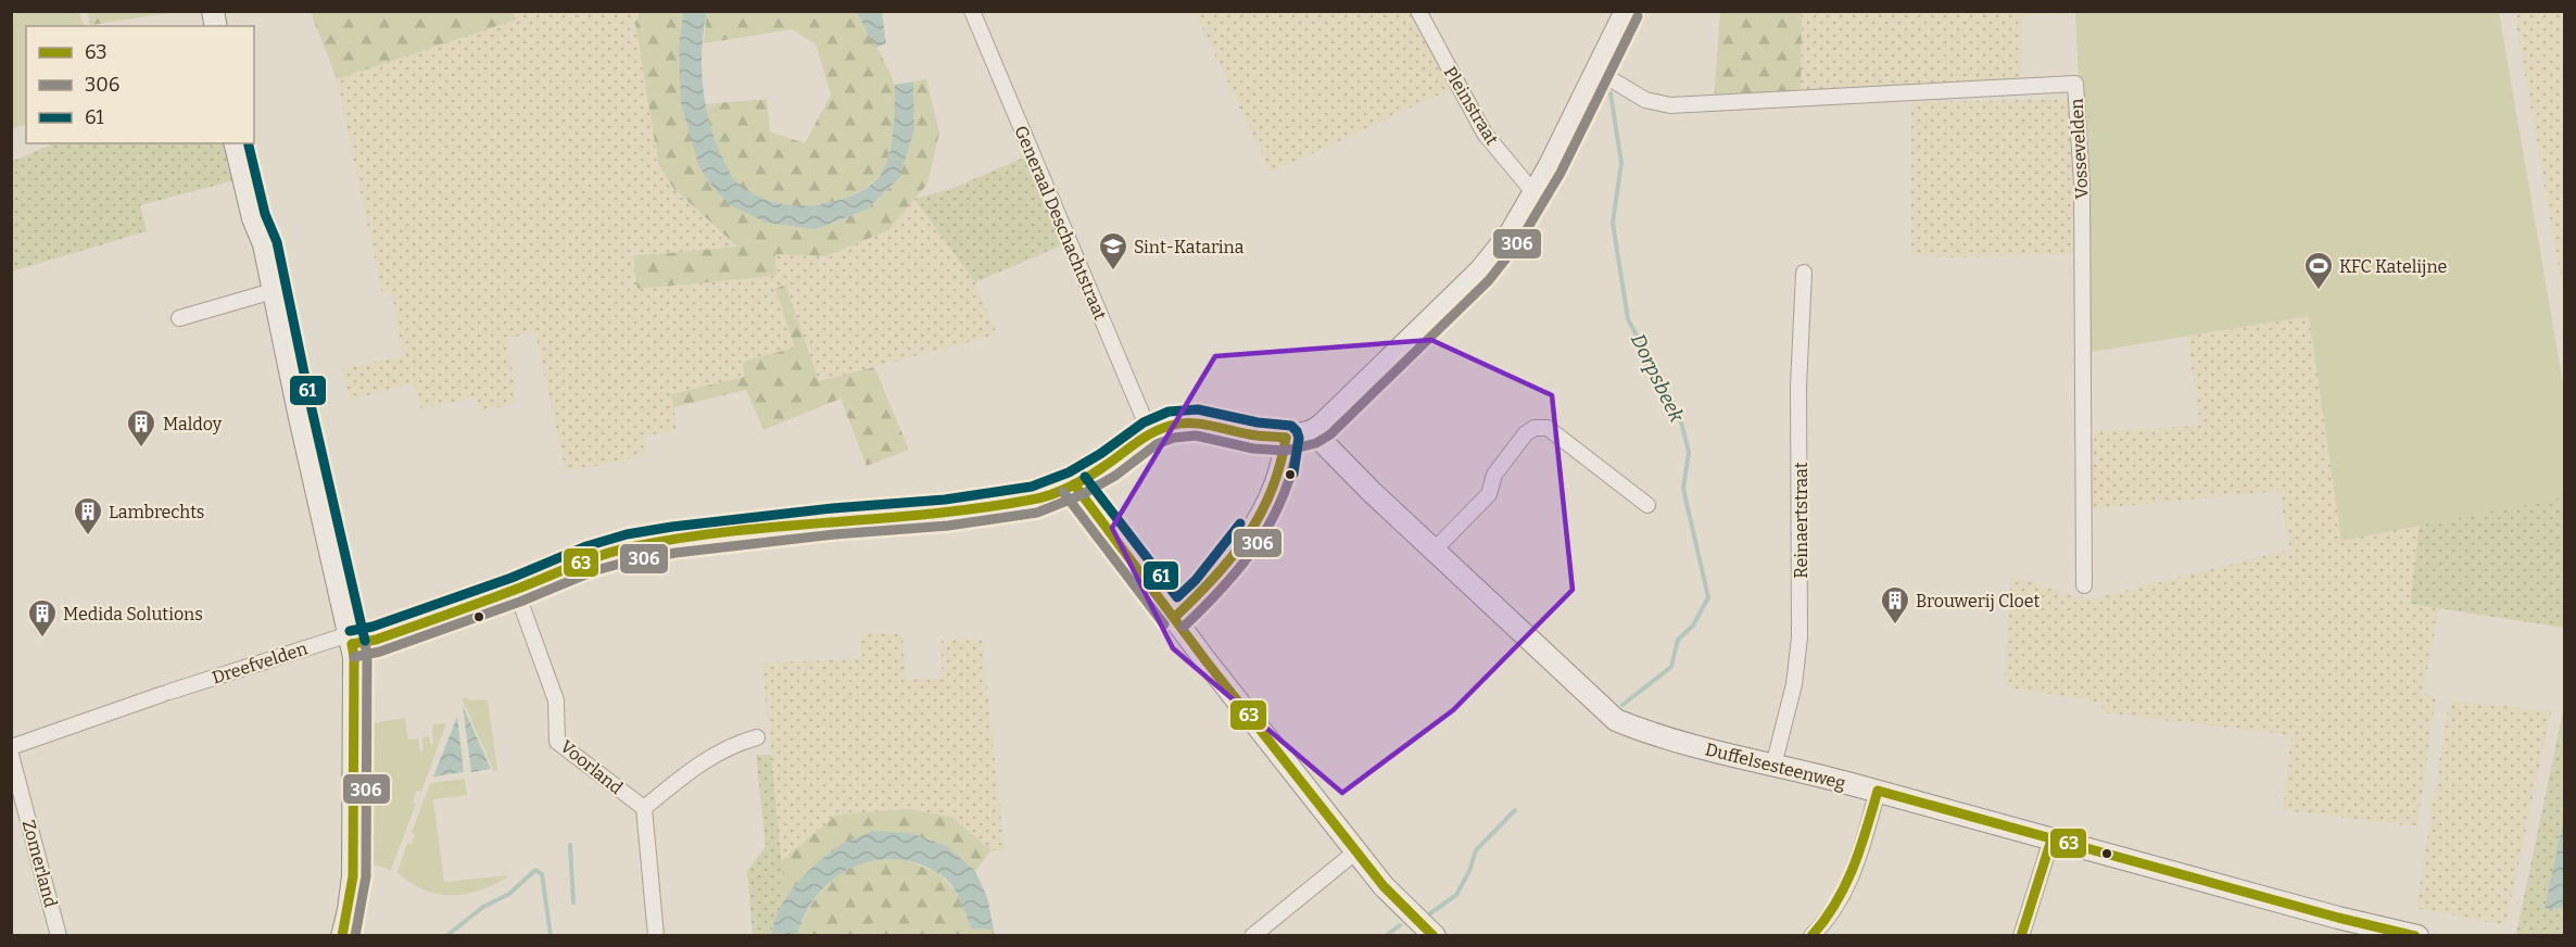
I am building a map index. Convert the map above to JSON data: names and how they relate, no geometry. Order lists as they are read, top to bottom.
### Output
{
  "streets": {
    "street": [
      "Pleinstraat",
      "Vossevelden",
      "Generaal Deschachtstraat",
      "Reinaertstraat",
      "Dreefvelden",
      "Duffelsesteenweg",
      "Voorland",
      "Zomerland"
    ]
  },
  "crossings": [
    ["Reinaertstraat", "Duffelsesteenweg"]
  ],
  "water": ["Dorpsbeek"],
  "places": {
    "school or university": ["Sint-Katarina"],
    "sports": ["KFC Katelijne"],
    "building": [
      "Maldoy",
      "Lambrechts",
      "Brouwerij Cloet",
      "Medida Solutions"
    ]
  },
  "lines": ["transit line 306", "transit line 61", "transit line 63"],
  "legend": ["63", "306", "61"]
}
